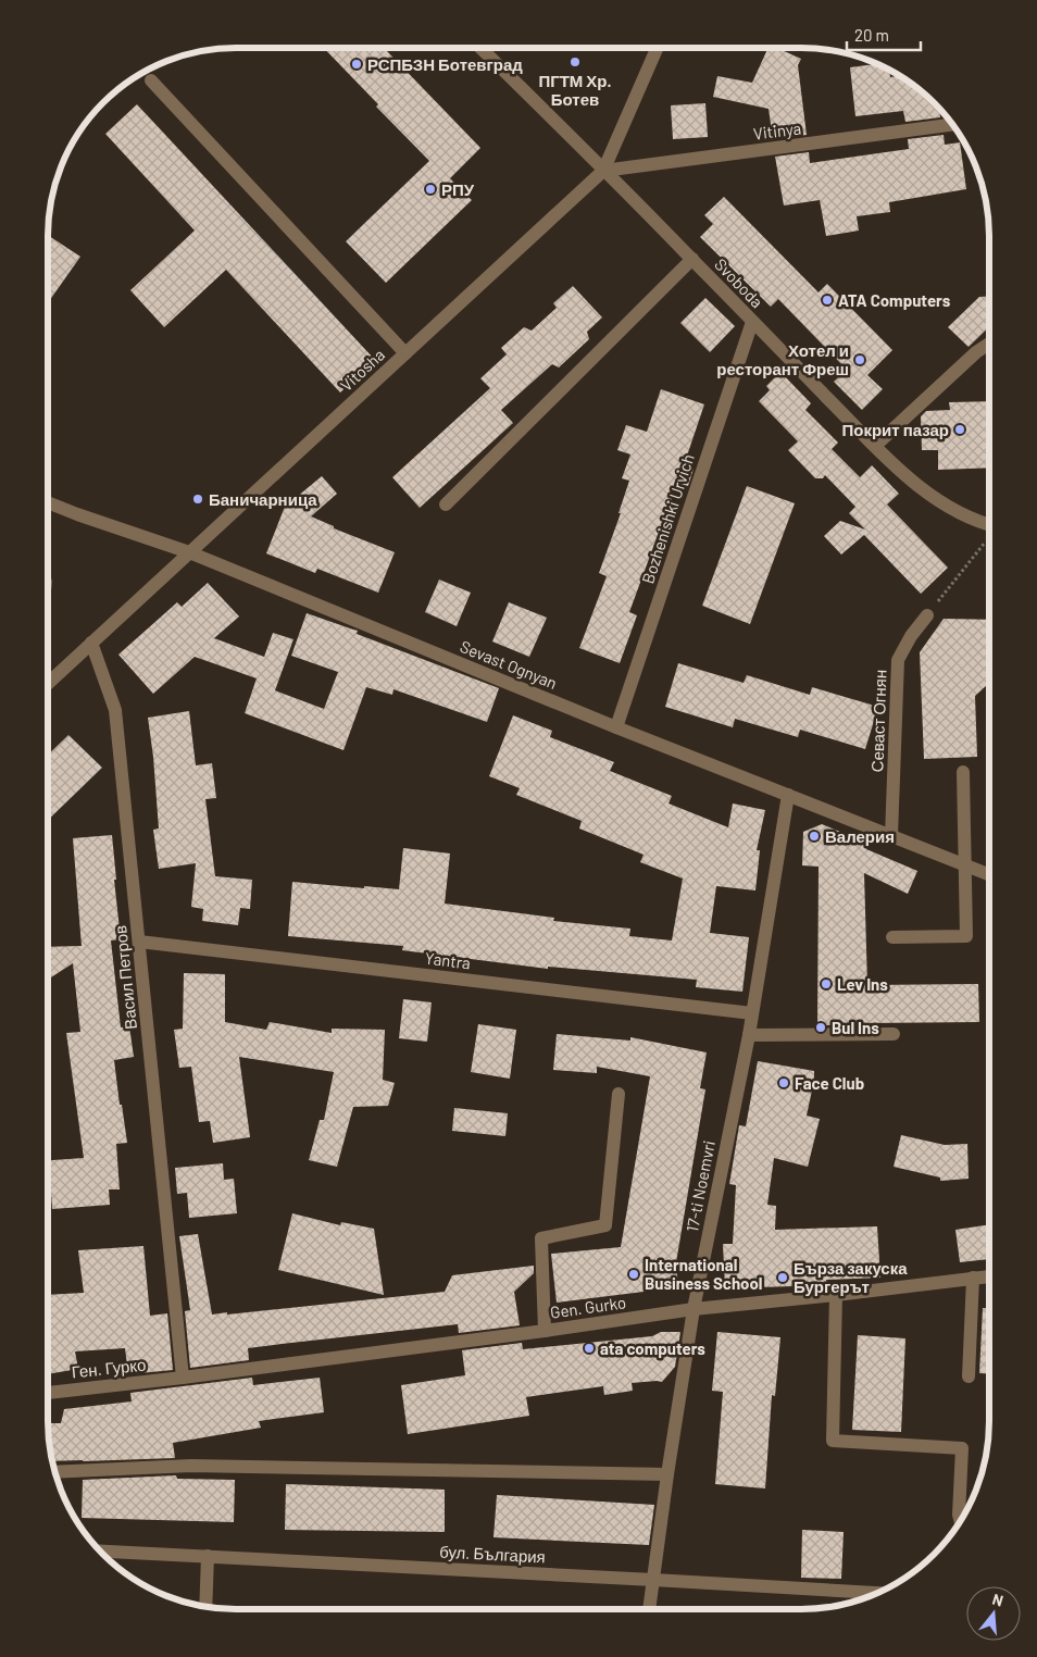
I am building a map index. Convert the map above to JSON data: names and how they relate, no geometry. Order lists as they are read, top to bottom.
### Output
{
  "streets": {
    "street": [
      "Vitinya",
      "Svoboda",
      "Vitosha",
      "Bozhenishki Urvich",
      "Sevast Ognyan",
      "Севаст Огнян",
      "Yantra",
      "Васил Петров",
      "17-ti Noemvri",
      "Gen. Gurko",
      "Ген. Гурко",
      "бул. България"
    ]
  },
  "crossings": [
    ["Vitinya", "Svoboda"],
    ["Vitinya", "Vitosha"],
    ["Svoboda", "Vitosha"],
    ["Svoboda", "Bozhenishki Urvich"],
    ["Vitosha", "Sevast Ognyan"],
    ["Vitosha", "Васил Петров"],
    ["Bozhenishki Urvich", "Sevast Ognyan"],
    ["Sevast Ognyan", "Севаст Огнян"],
    ["Sevast Ognyan", "17-ti Noemvri"],
    ["Yantra", "Васил Петров"],
    ["Yantra", "17-ti Noemvri"],
    ["Васил Петров", "Gen. Gurko"],
    ["Васил Петров", "Ген. Гурко"],
    ["17-ti Noemvri", "Gen. Gurko"],
    ["17-ti Noemvri", "бул. България"],
    ["Gen. Gurko", "Ген. Гурко"]
  ],
  "places": [
    "ПГТМ Хр. Ботев",
    "РСПБЗН Ботевград",
    "РПУ",
    "ATA Computers",
    "Хотел и ресторант Фреш",
    "Покрит пазар",
    "Баничарница",
    "Валерия",
    "Lev Ins",
    "Bul Ins",
    "Face Club",
    "International Business School",
    "Бърза закуска Бургерът",
    "ata computers"
  ],
  "scale_bar": "20 m",
  "north": "top"
}
